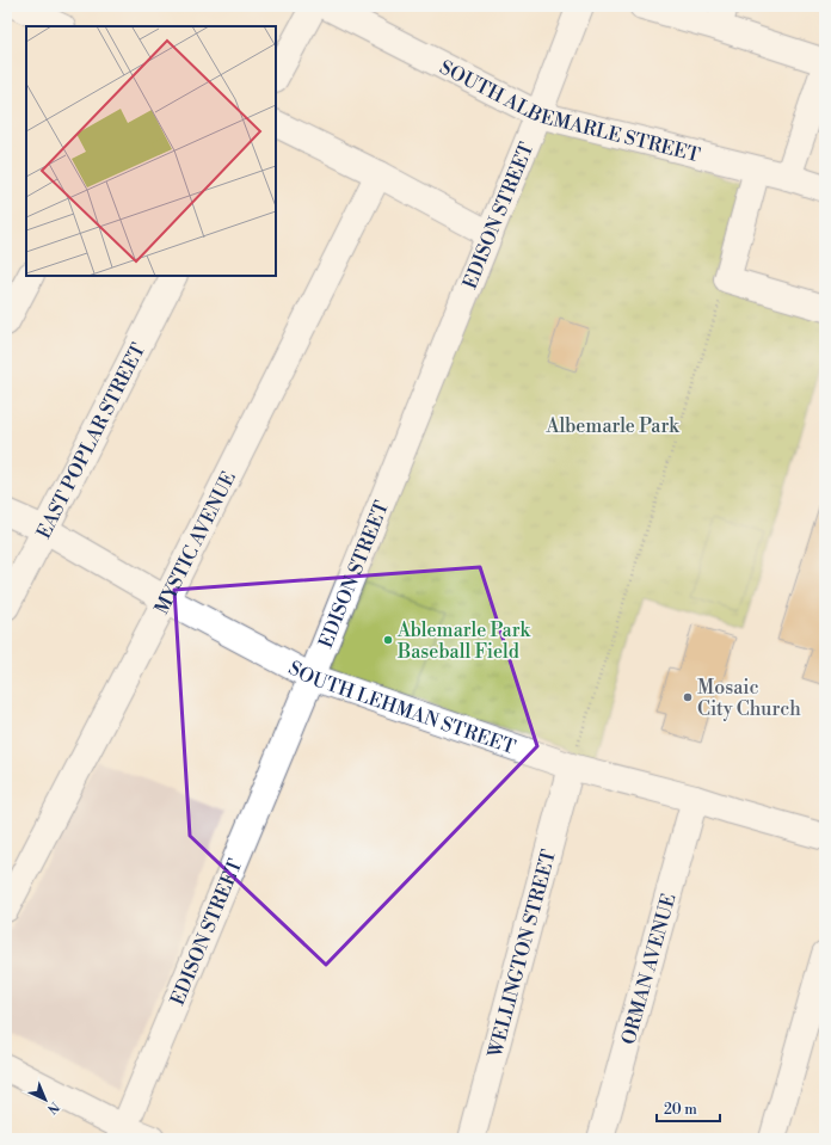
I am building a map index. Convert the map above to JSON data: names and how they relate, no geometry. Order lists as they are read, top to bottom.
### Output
{
  "streets": {
    "street": [
      "SOUTH ALBEMARLE STREET",
      "EDISON STREET",
      "EAST POPLAR STREET",
      "MYSTIC AVENUE",
      "SOUTH LEHMAN STREET",
      "WELLINGTON STREET",
      "ORMAN AVENUE"
    ]
  },
  "crossings": [
    ["SOUTH ALBEMARLE STREET", "EDISON STREET"],
    ["EDISON STREET", "SOUTH LEHMAN STREET"],
    ["EAST POPLAR STREET", "SOUTH LEHMAN STREET"],
    ["MYSTIC AVENUE", "SOUTH LEHMAN STREET"],
    ["SOUTH LEHMAN STREET", "WELLINGTON STREET"],
    ["SOUTH LEHMAN STREET", "ORMAN AVENUE"]
  ],
  "parks": ["Albemarle Park"],
  "places": ["Ablemarle Park Baseball Field", "Mosaic City Church"],
  "scale_bar": "20 m",
  "north": "bottom right"
}
